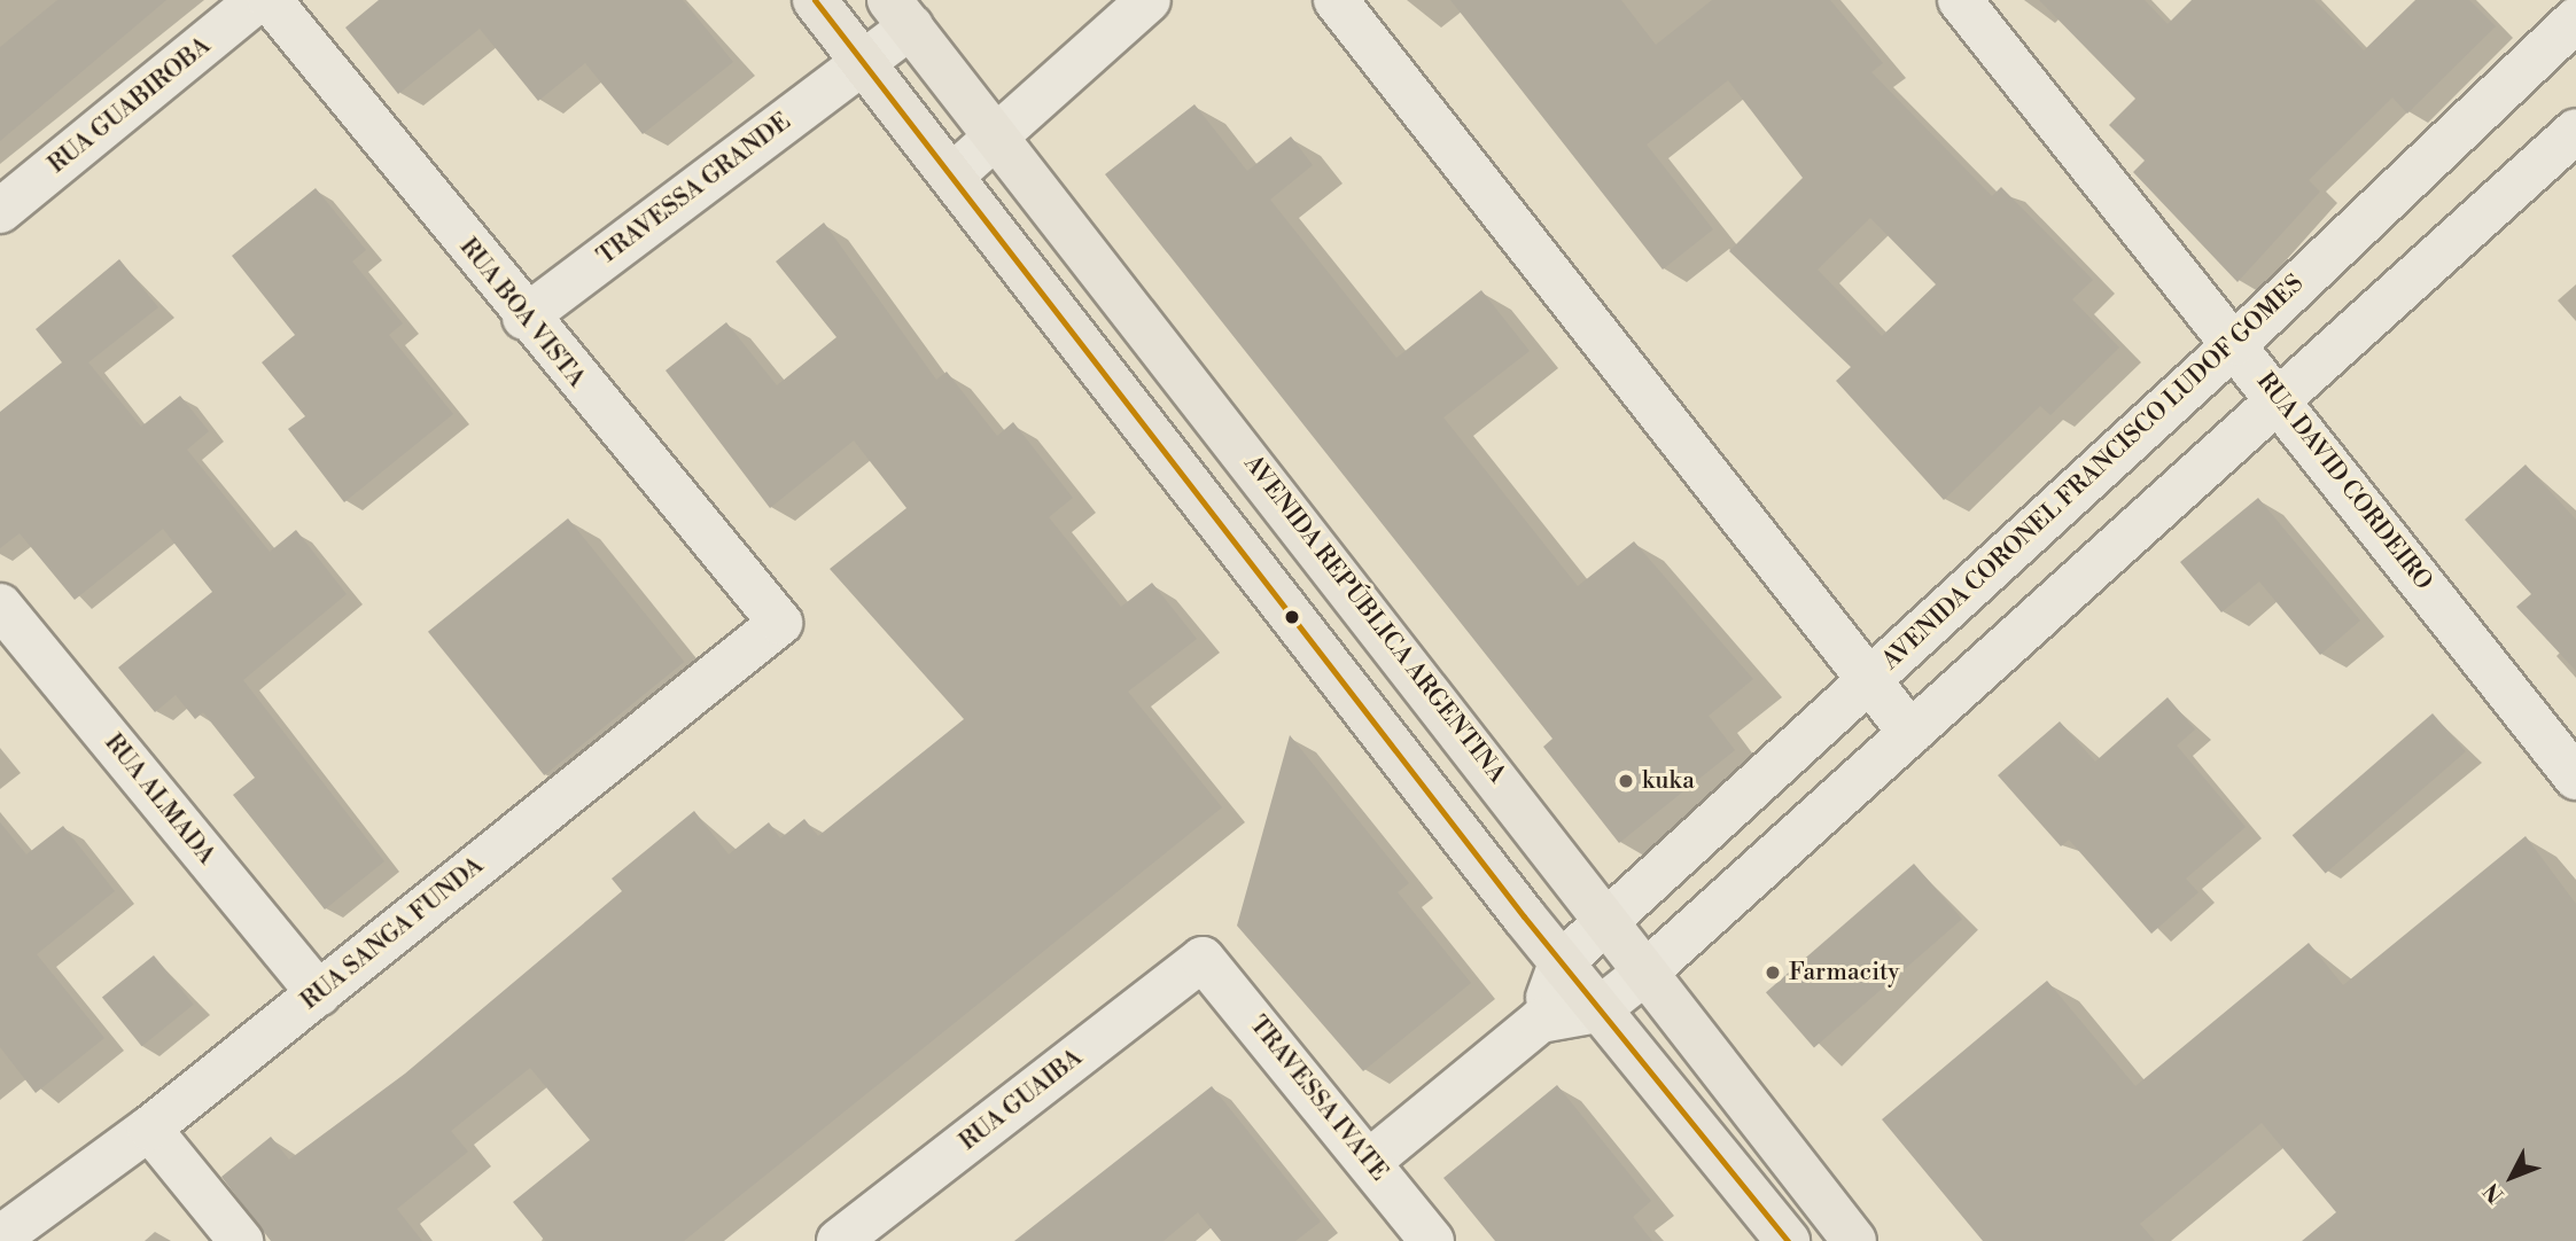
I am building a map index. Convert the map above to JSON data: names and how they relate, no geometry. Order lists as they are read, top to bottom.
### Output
{
  "streets": {
    "main road": ["AVENIDA REPÚBLICA ARGENTINA"],
    "street": [
      "RUA GUABIROBA",
      "TRAVESSA GRANDE",
      "RUA BOA VISTA",
      "AVENIDA CORONEL FRANCISCO LUDOF GOMES",
      "RUA DAVID CORDEIRO",
      "RUA ALMADA",
      "RUA SANGA FUNDA",
      "TRAVESSA IVATE",
      "RUA GUAIBA"
    ]
  },
  "crossings": [
    ["TRAVESSA GRANDE", "RUA BOA VISTA"],
    ["TRAVESSA GRANDE", "AVENIDA REPÚBLICA ARGENTINA"],
    ["RUA BOA VISTA", "RUA SANGA FUNDA"],
    ["AVENIDA CORONEL FRANCISCO LUDOF GOMES", "RUA DAVID CORDEIRO"],
    ["AVENIDA CORONEL FRANCISCO LUDOF GOMES", "AVENIDA REPÚBLICA ARGENTINA"],
    ["RUA ALMADA", "RUA SANGA FUNDA"],
    ["TRAVESSA IVATE", "RUA GUAIBA"]
  ],
  "places": ["kuka", "Farmacity"],
  "north": "bottom left"
}
